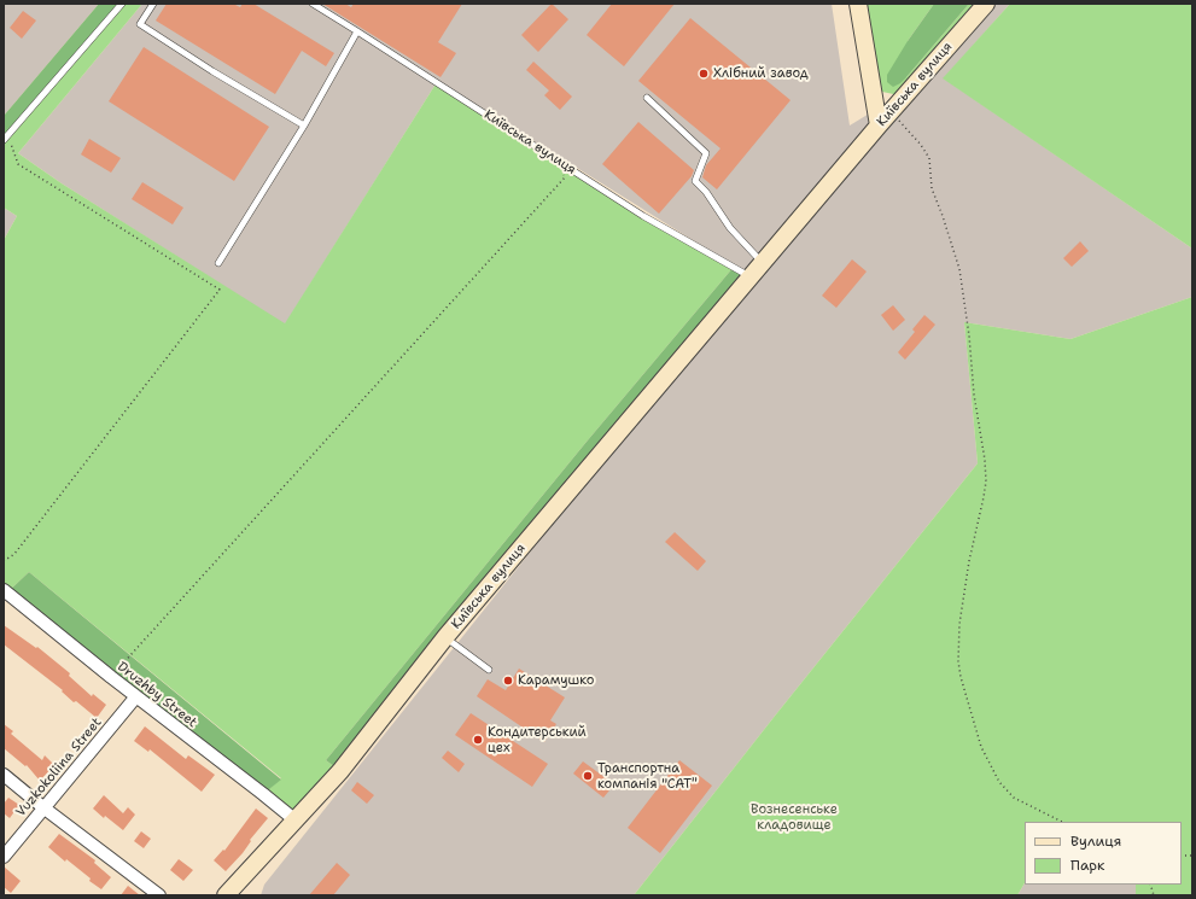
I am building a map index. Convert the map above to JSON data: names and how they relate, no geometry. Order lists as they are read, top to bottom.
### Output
{
  "streets": {
    "main road": ["Київська вулиця"],
    "street": ["Druzhby Street", "Vuzkokoliina Street"]
  },
  "crossings": [
    ["Київська вулиця", "Druzhby Street"],
    ["Druzhby Street", "Vuzkokoliina Street"]
  ],
  "parks": ["Вознесенське кладовище"],
  "places": [
    "Хлібний завод",
    "Карамушко",
    "Кондитерський цех",
    "Транспортна компанія \"САТ\""
  ],
  "legend": ["Вулиця", "Парк"]
}
